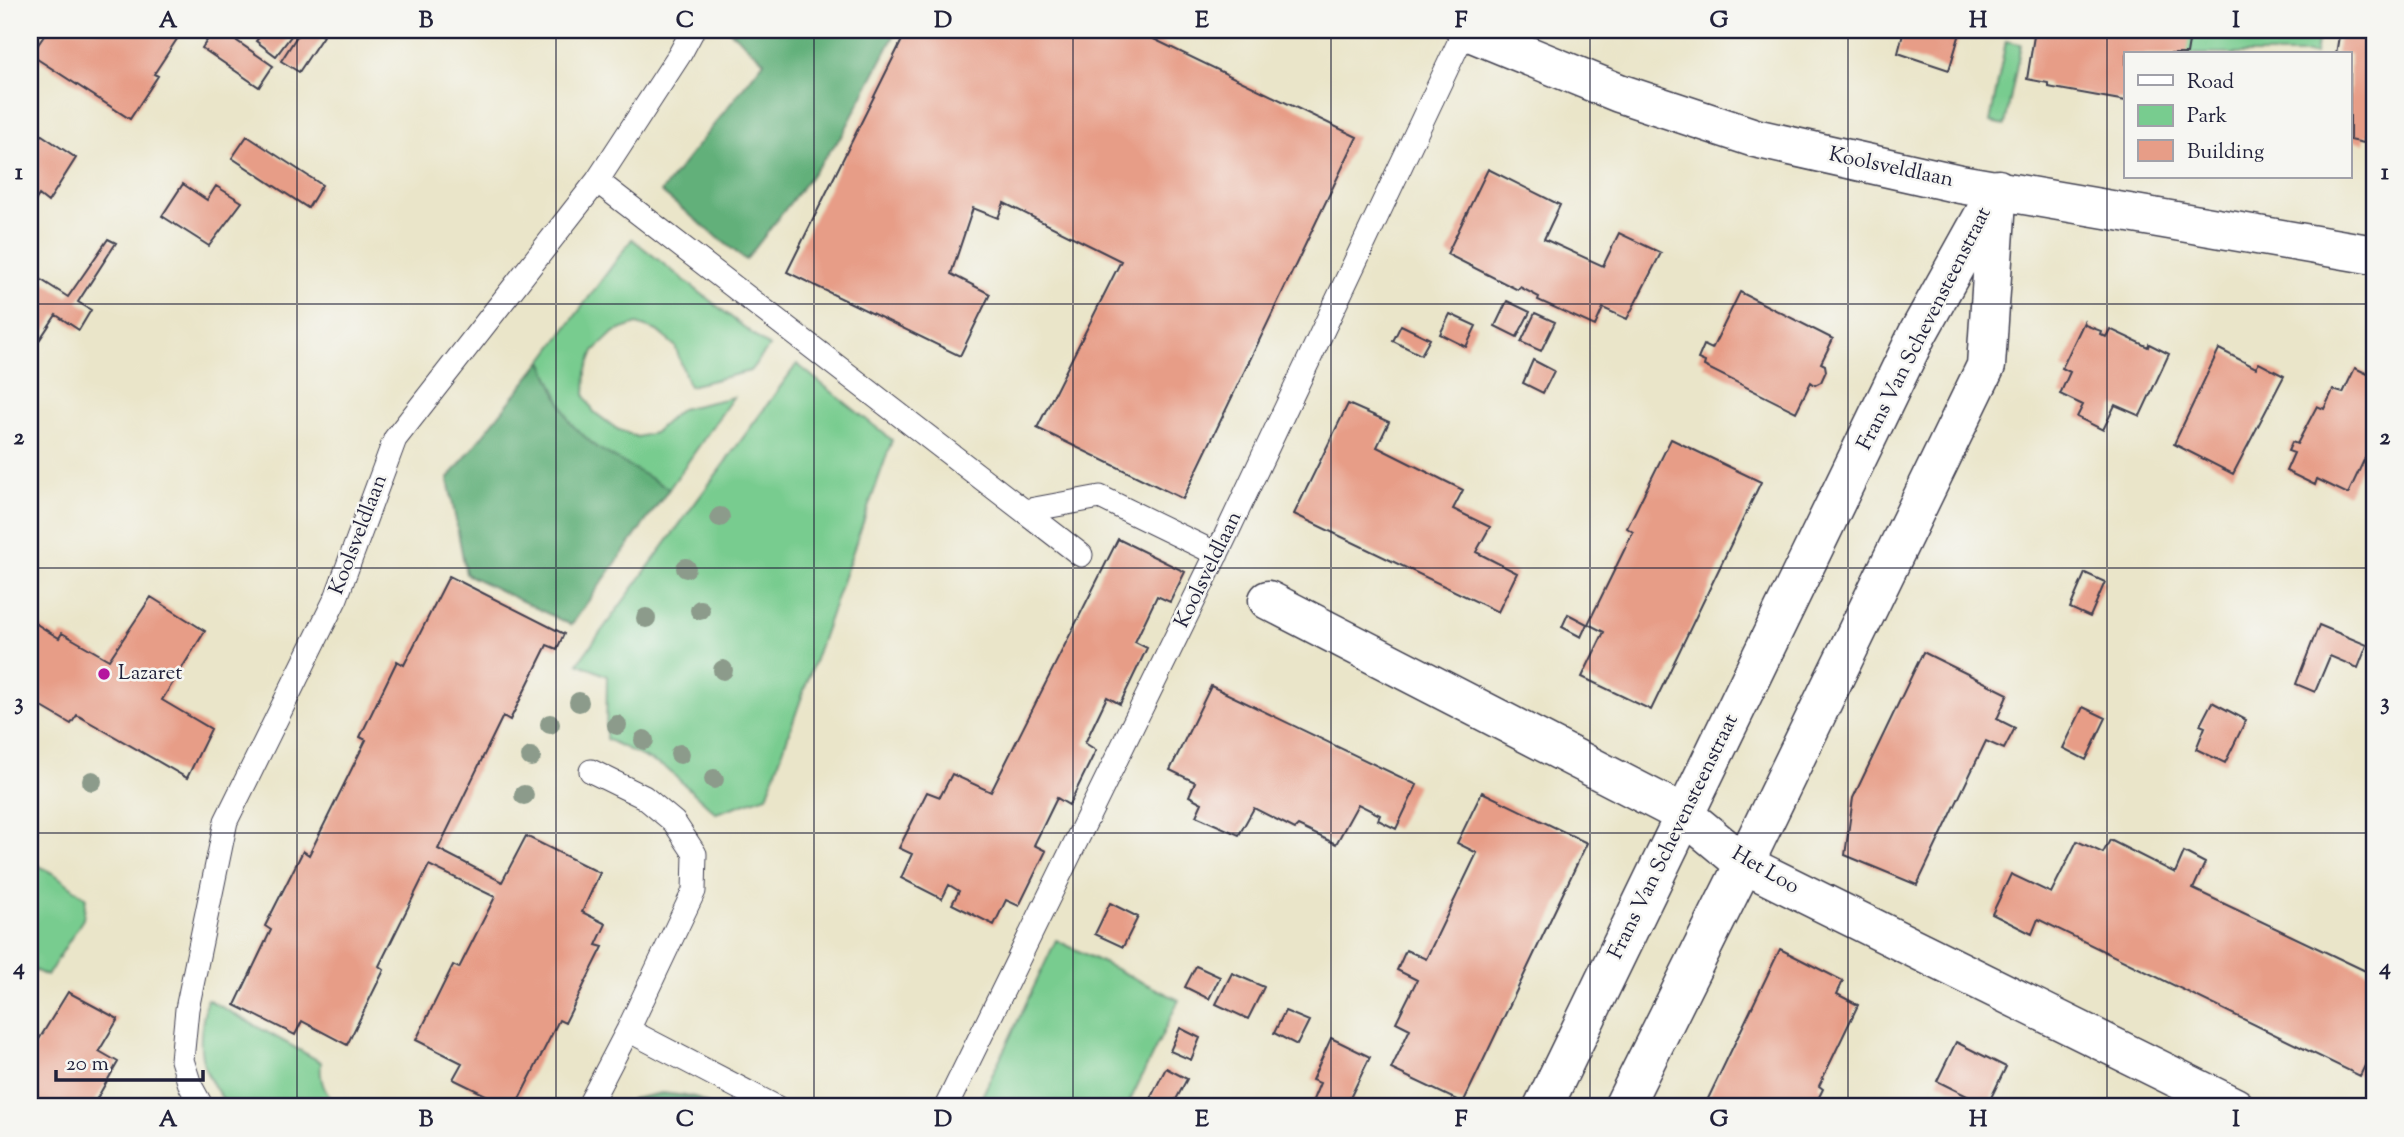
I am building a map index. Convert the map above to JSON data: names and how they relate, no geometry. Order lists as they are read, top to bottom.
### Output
{
  "streets": {
    "street": ["Koolsveldlaan", "Frans Van Schevensteenstraat", "Het Loo"]
  },
  "crossings": [
    ["Koolsveldlaan", "Frans Van Schevensteenstraat"],
    ["Frans Van Schevensteenstraat", "Het Loo"]
  ],
  "places": ["Lazaret"],
  "legend": ["Road", "Park", "Building"],
  "scale_bar": "20 m",
  "grid": {
    "columns": [
      "A",
      "B",
      "C",
      "D",
      "E",
      "F",
      "G",
      "H",
      "I"
    ],
    "rows": [
      "1",
      "2",
      "3",
      "4"
    ]
  }
}
